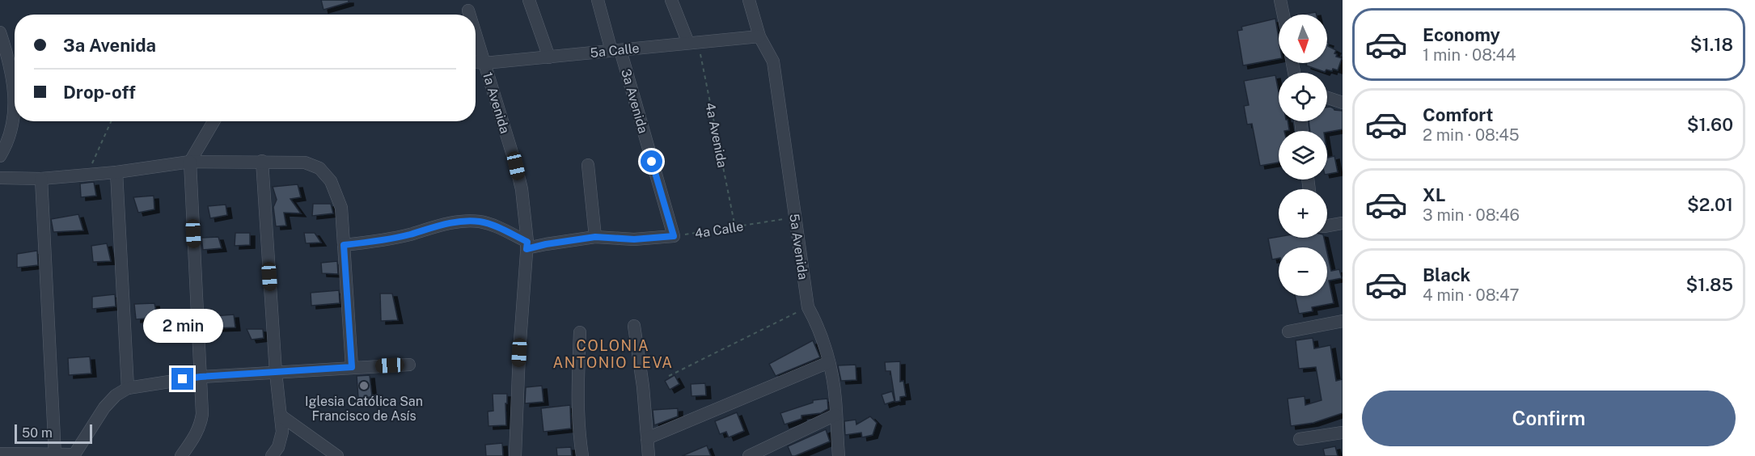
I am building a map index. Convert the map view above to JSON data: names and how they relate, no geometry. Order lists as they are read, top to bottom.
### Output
{
  "streets": {
    "street": [
      "5a Calle",
      "3a Avenida",
      "1a Avenida",
      "5a Avenida"
    ],
    "path": ["4a Avenida", "4a Calle"]
  },
  "crossings": [
    ["5a Calle", "3a Avenida"],
    ["5a Calle", "1a Avenida"],
    ["5a Calle", "4a Avenida"],
    ["5a Calle", "5a Avenida"],
    ["3a Avenida", "4a Calle"],
    ["4a Avenida", "4a Calle"],
    ["4a Calle", "5a Avenida"]
  ],
  "districts": ["COLONIA ANTONIO LEVA"],
  "places": ["Iglesia Católica San Francisco de Asís"],
  "scale_bar": "50 m",
  "north": "bottom",
  "page": {
    "list": [
      {
        "name": "Economy",
        "note": "1 min · 08:44",
        "value": "$1.18"
      },
      {
        "name": "Comfort",
        "note": "2 min · 08:45",
        "value": "$1.60"
      },
      {
        "name": "XL",
        "note": "3 min · 08:46",
        "value": "$2.01"
      },
      {
        "name": "Black",
        "note": "4 min · 08:47",
        "value": "$1.85"
      }
    ],
    "map_buttons": ["+", "−"],
    "banner": ["3a Avenida", "Drop-off"],
    "bubble": "2 min",
    "buttons": "Confirm",
    "scale": "50 m"
  }
}
